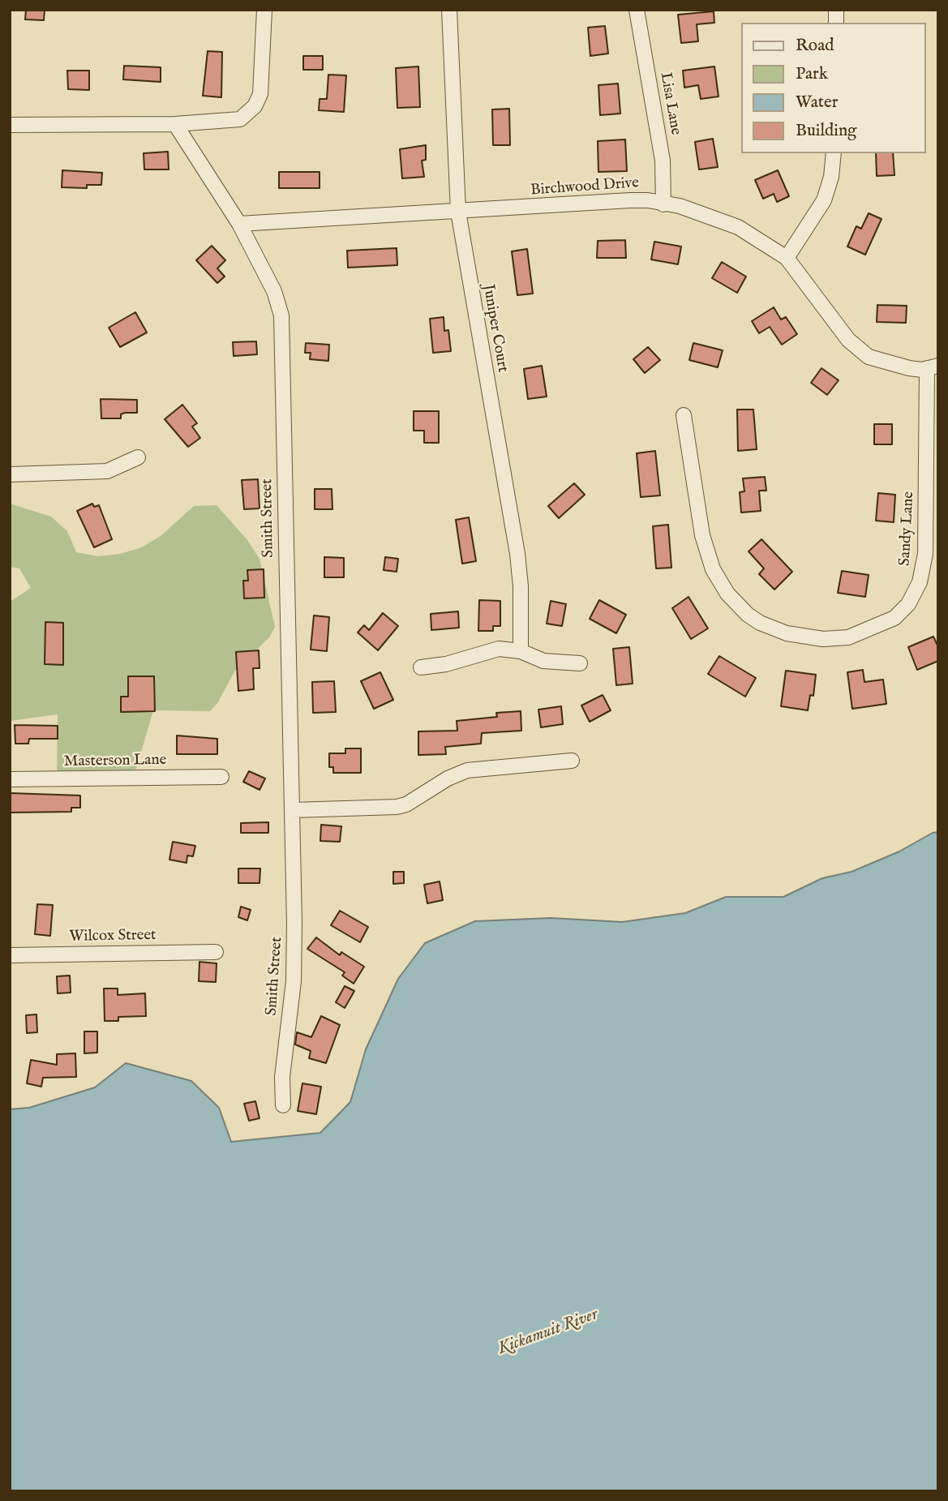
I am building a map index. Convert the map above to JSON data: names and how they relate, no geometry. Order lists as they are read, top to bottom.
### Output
{
  "streets": {
    "street": [
      "Lisa Lane",
      "Birchwood Drive",
      "Juniper Court",
      "Smith Street",
      "Sandy Lane",
      "Masterson Lane",
      "Wilcox Street"
    ]
  },
  "crossings": [
    ["Lisa Lane", "Birchwood Drive"],
    ["Birchwood Drive", "Juniper Court"],
    ["Birchwood Drive", "Smith Street"],
    ["Birchwood Drive", "Sandy Lane"]
  ],
  "water": ["Kickamuit River"],
  "legend": [
    "Road",
    "Park",
    "Water",
    "Building"
  ]
}
